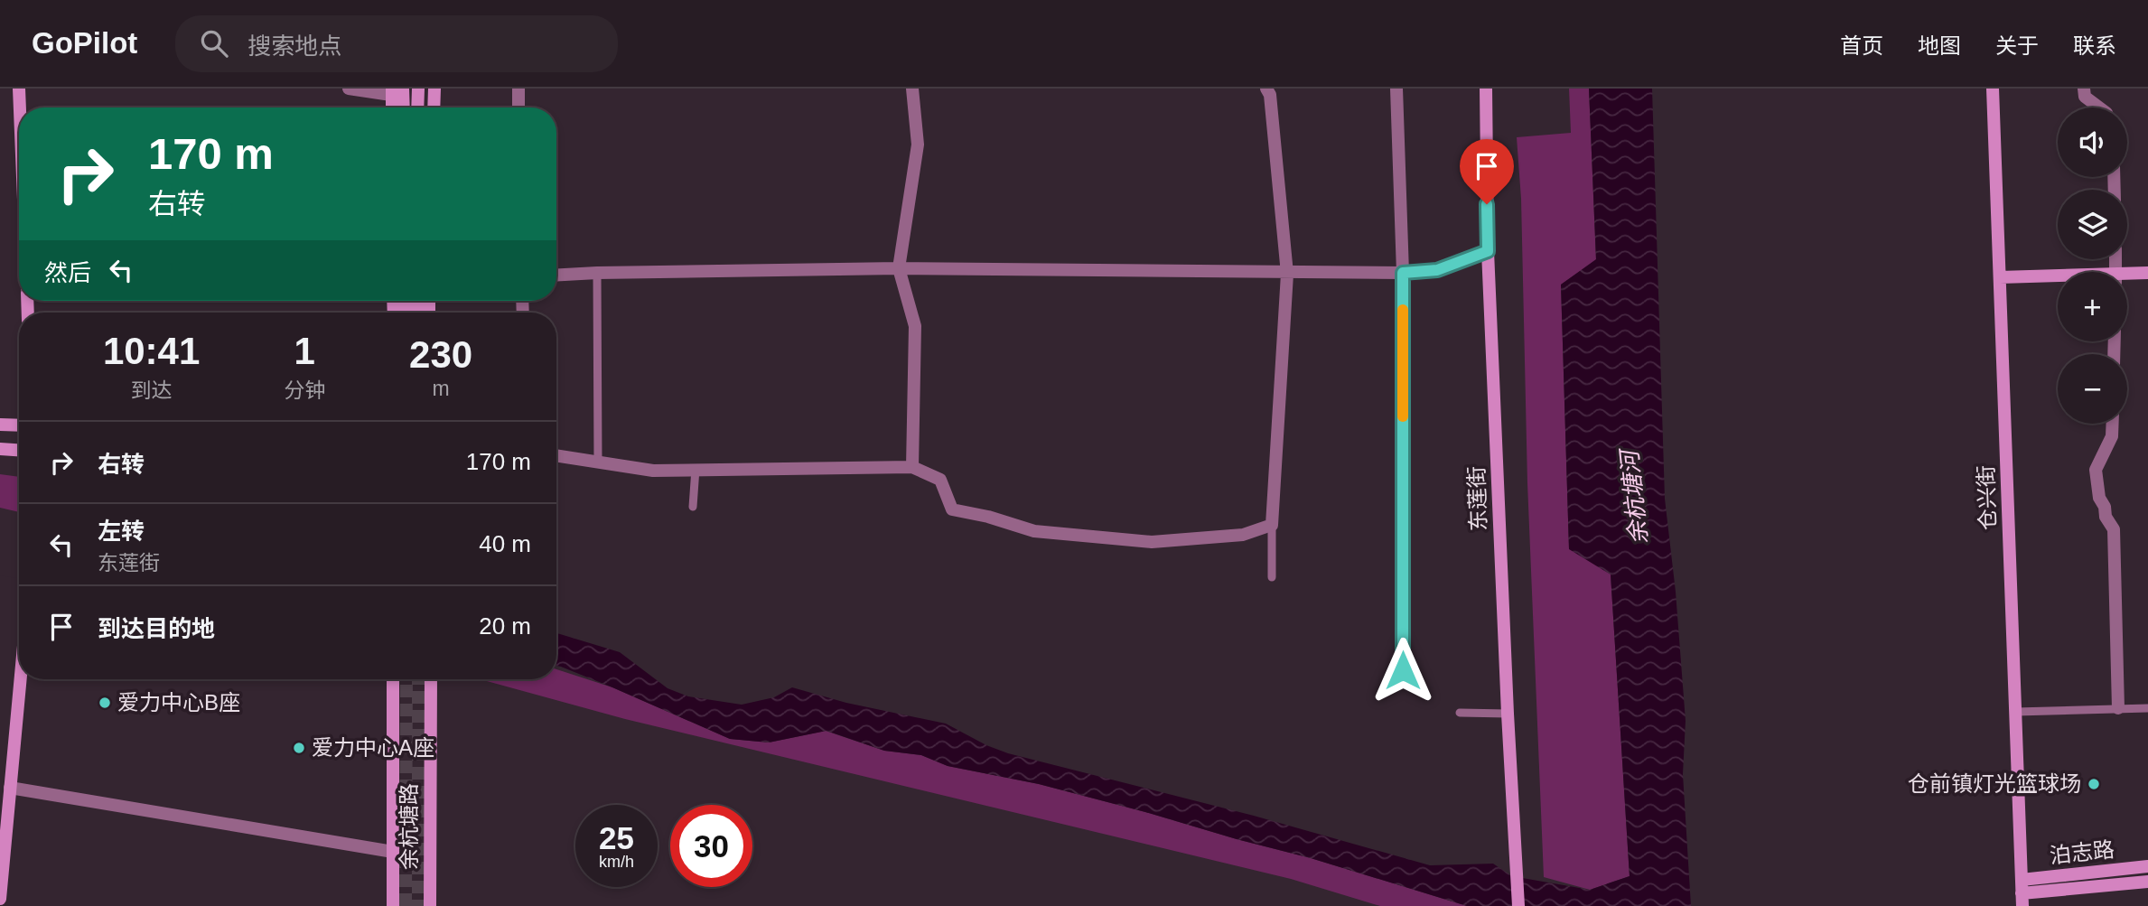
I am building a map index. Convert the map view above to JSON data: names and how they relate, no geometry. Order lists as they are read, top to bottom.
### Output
{
  "streets": {
    "street": [
      "仓兴街",
      "东莲街",
      "余杭塘路",
      "泊志路"
    ]
  },
  "crossings": [
    ["仓兴街", "泊志路"]
  ],
  "water": ["余杭塘河"],
  "places": ["爱力中心B座", "爱力中心A座", "仓前镇灯光篮球场"],
  "page": {
    "header": "GoPilot",
    "search": "搜索地点",
    "nav": [
      "首页",
      "地图",
      "关于",
      "联系"
    ],
    "map_buttons": ["+", "−"],
    "turn": ["170 m", "右转"],
    "then": "然后",
    "eta": [
      "10:41",
      "到达",
      "1",
      "分钟",
      "230",
      "m"
    ],
    "list": [
      {
        "name": "右转",
        "value": "170 m"
      },
      {
        "name": "左转",
        "note": "东莲街",
        "value": "40 m"
      },
      {
        "name": "到达目的地",
        "value": "20 m"
      }
    ],
    "speed": "25 km/h",
    "limit": "30"
  }
}
